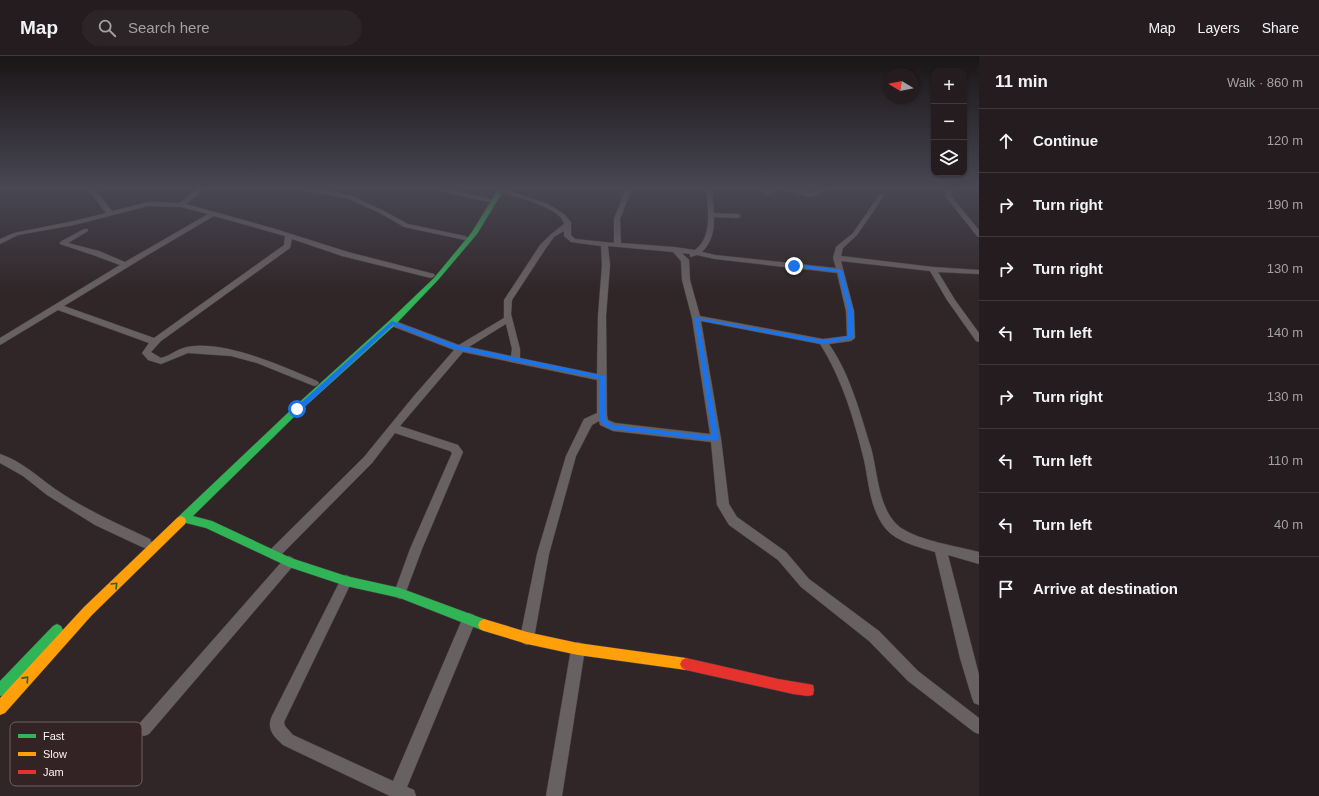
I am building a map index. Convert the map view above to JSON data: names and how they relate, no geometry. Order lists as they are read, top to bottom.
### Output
{
  "legend": ["Fast", "Slow", "Jam"],
  "north": "left",
  "page": {
    "header": "Map",
    "search": "Search here",
    "nav": ["Map", "Layers", "Share"],
    "heading": ["11 min", "Walk · 860 m"],
    "map_buttons": ["+", "−"],
    "list": [
      ["Continue", "120 m"],
      ["Turn right", "190 m"],
      ["Turn right", "130 m"],
      ["Turn left", "140 m"],
      ["Turn right", "130 m"],
      ["Turn left", "110 m"],
      ["Turn left", "40 m"],
      "Arrive at destination"
    ]
  }
}
